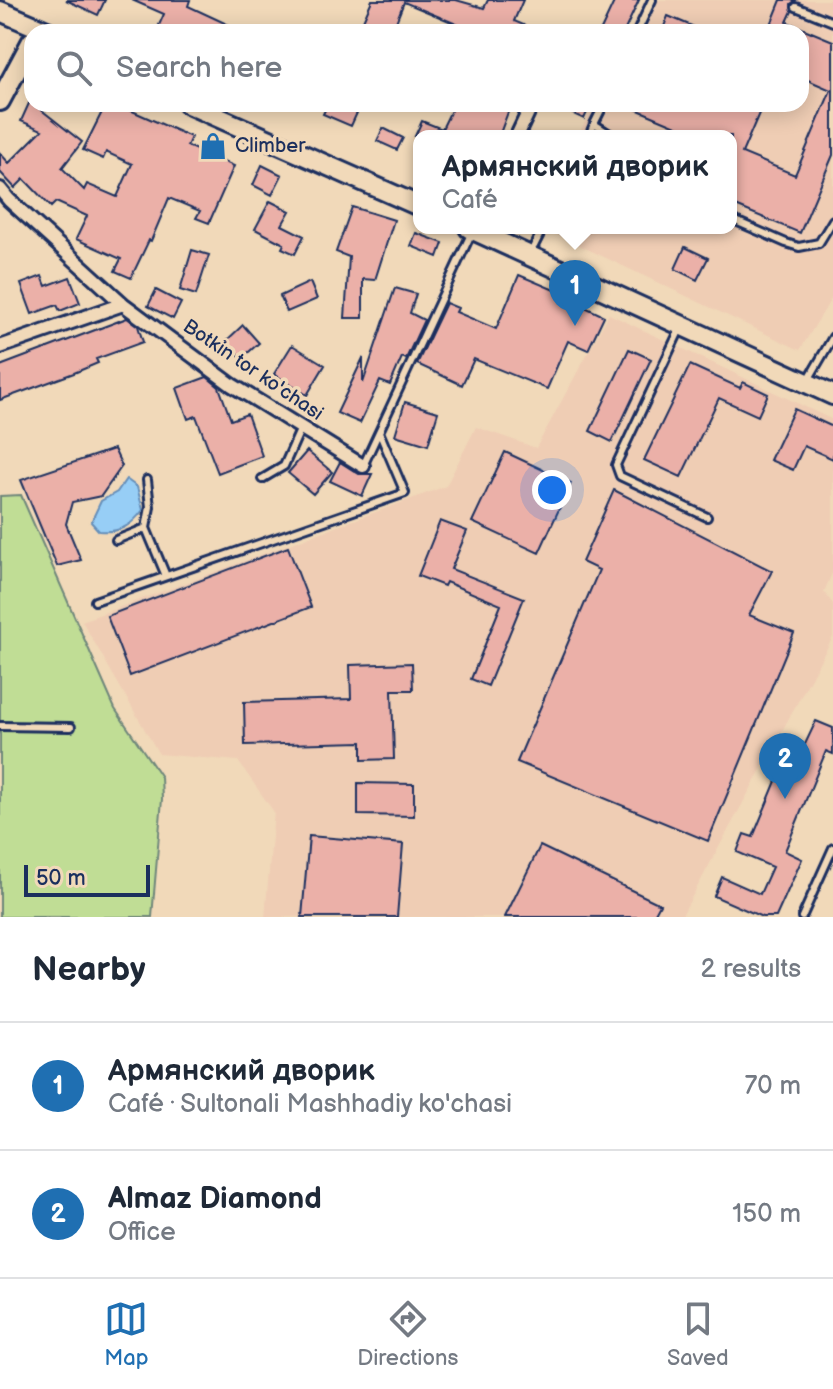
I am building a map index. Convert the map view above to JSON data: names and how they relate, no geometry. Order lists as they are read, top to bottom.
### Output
{
  "streets": {
    "street": ["Botkin tor ko'chasi"]
  },
  "places": {
    "shop": ["Climber"]
  },
  "scale_bar": "50 m",
  "page": {
    "search": "Search here",
    "popup": ["Армянский дворик", "Café"],
    "pins": ["1", "2"],
    "scale": "50 m",
    "heading": ["Nearby", "2 results"],
    "list": [
      {
        "mark": "1",
        "name": "Армянский дворик",
        "note": "Café · Sultonali Mashhadiy ko'chasi",
        "value": "70 m"
      },
      {
        "mark": "2",
        "name": "Almaz Diamond",
        "note": "Office",
        "value": "150 m"
      }
    ],
    "nav": ["Map", "Directions", "Saved"]
  }
}
